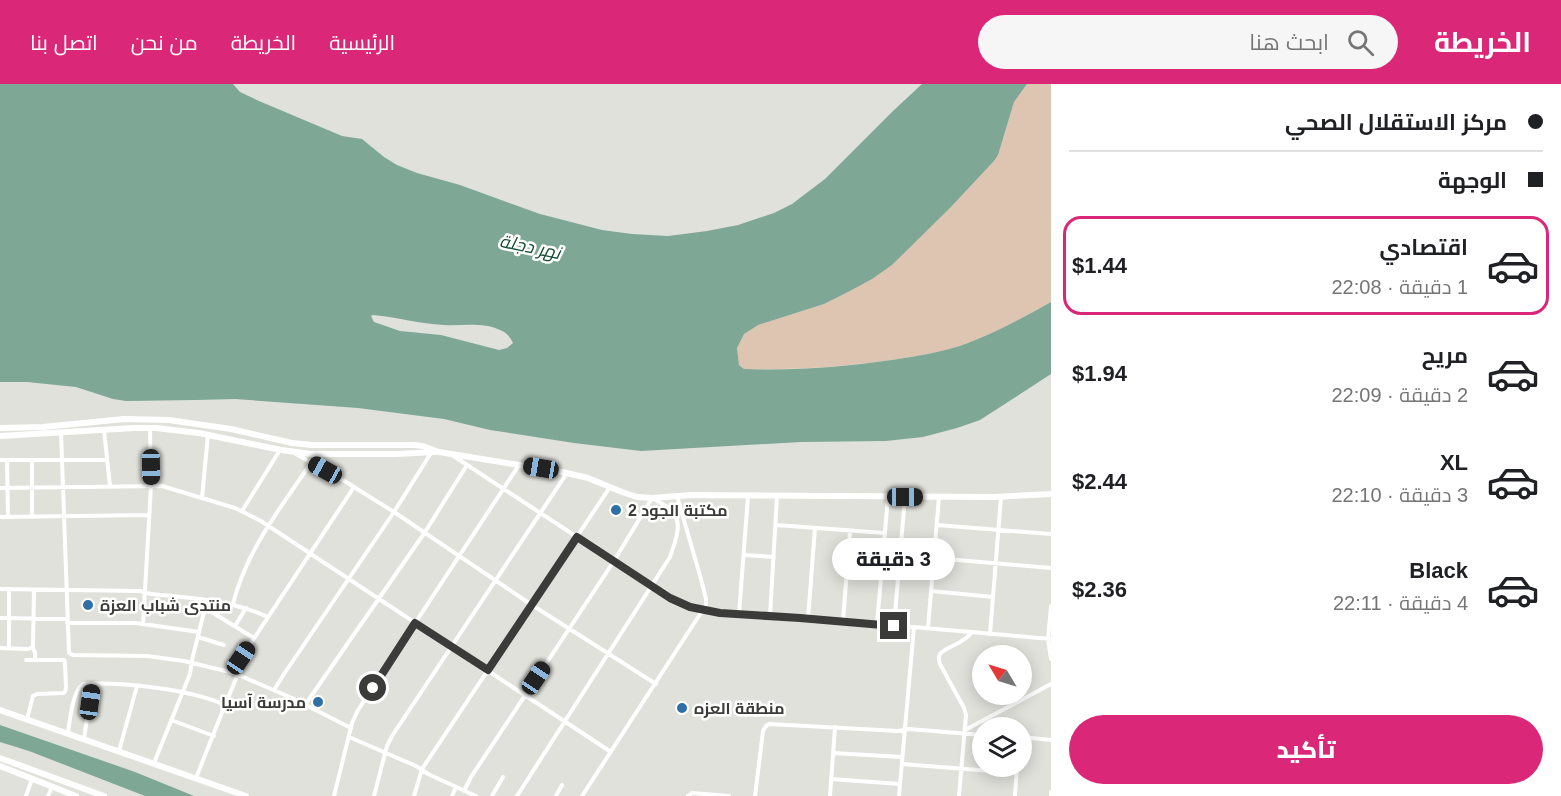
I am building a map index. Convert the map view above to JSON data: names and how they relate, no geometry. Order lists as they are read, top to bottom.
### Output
{
  "water": ["نهر دجلة"],
  "places": [
    "مكتبة الجود 2",
    "منتدى شباب العزة",
    "مدرسة آسيا",
    "منطقة العزه"
  ],
  "north": "top left",
  "page": {
    "header": "الخريطة",
    "search": "ابحث هنا",
    "nav": [
      "الرئيسية",
      "الخريطة",
      "من نحن",
      "اتصل بنا"
    ],
    "banner": ["مركز الاستقلال الصحي", "الوجهة"],
    "list": [
      {
        "name": "اقتصادي",
        "note": "1 دقيقة · 22:08",
        "value": "$1.44"
      },
      {
        "name": "مريح",
        "note": "2 دقيقة · 22:09",
        "value": "$1.94"
      },
      {
        "name": "XL",
        "note": "3 دقيقة · 22:10",
        "value": "$2.44"
      },
      {
        "name": "Black",
        "note": "4 دقيقة · 22:11",
        "value": "$2.36"
      }
    ],
    "bubble": "3 دقيقة",
    "buttons": "تأكيد"
  }
}
